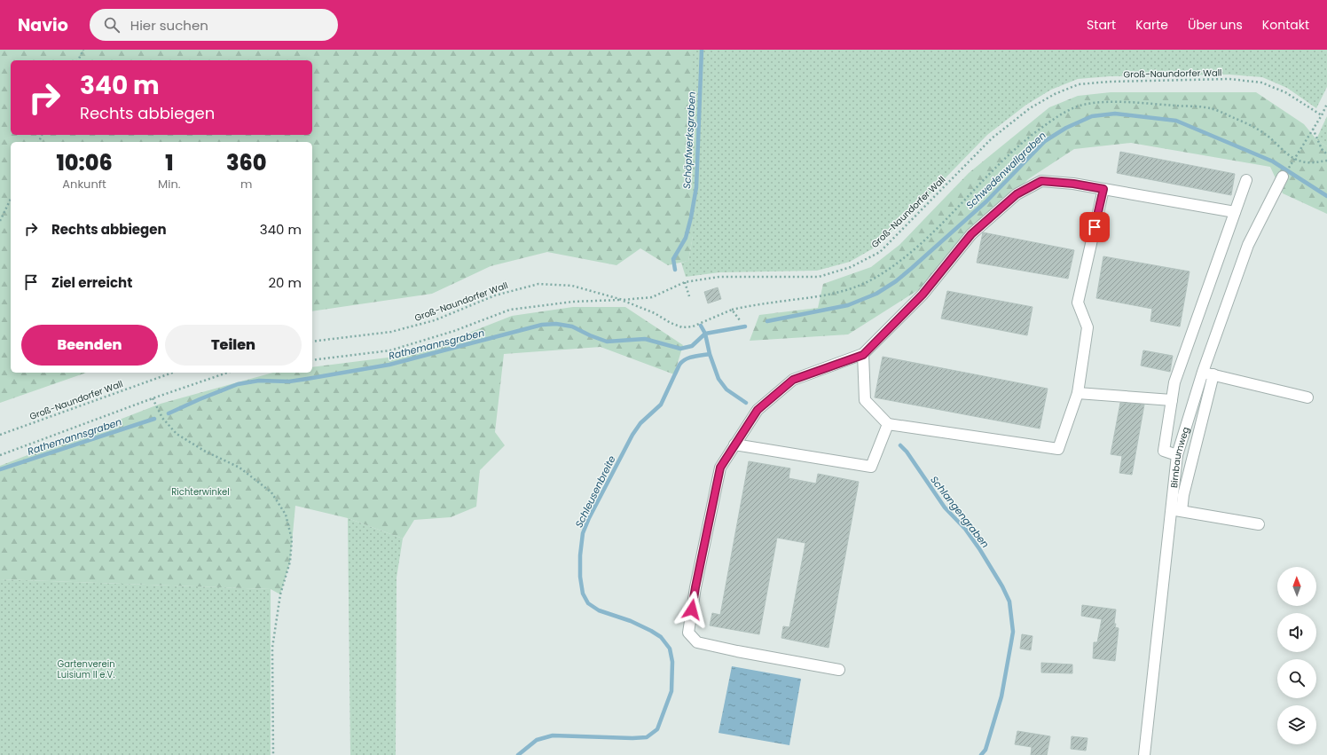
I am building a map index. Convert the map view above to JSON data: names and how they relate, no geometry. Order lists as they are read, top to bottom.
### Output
{
  "streets": {
    "street": ["Birnbaumweg"],
    "path": ["Groß-Naundorfer Wall"]
  },
  "water": [
    "Schöpfwerksgraben",
    "Schwedenwallgraben",
    "Rathemannsgraben",
    "Schleusenbreite",
    "Schlangengraben"
  ],
  "parks": ["Richterwinkel", "Gartenverein Luisium II e.V."],
  "north": "top",
  "page": {
    "header": "Navio",
    "search": "Hier suchen",
    "nav": [
      "Start",
      "Karte",
      "Über uns",
      "Kontakt"
    ],
    "turn": ["340 m", "Rechts abbiegen"],
    "eta": [
      "10:06",
      "Ankunft",
      "1",
      "Min.",
      "360",
      "m"
    ],
    "list": [
      {
        "name": "Rechts abbiegen",
        "value": "340 m"
      },
      {
        "name": "Ziel erreicht",
        "value": "20 m"
      }
    ],
    "buttons": ["Beenden", "Teilen"]
  }
}
